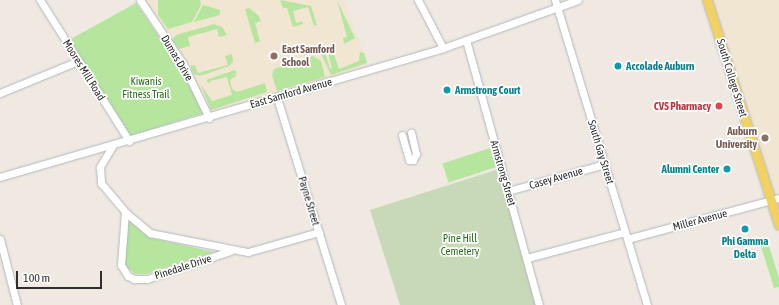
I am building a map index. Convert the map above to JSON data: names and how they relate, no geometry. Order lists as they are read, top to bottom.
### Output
{
  "streets": {
    "main road": ["South College Street"],
    "street": [
      "Dumas Drive",
      "Moores Mill Road",
      "East Samford Avenue",
      "South Gay Street",
      "Armstrong Street",
      "Casey Avenue",
      "Payne Street",
      "Miller Avenue",
      "Pinedale Drive"
    ]
  },
  "crossings": [
    ["Dumas Drive", "East Samford Avenue"],
    ["Moores Mill Road", "East Samford Avenue"],
    ["South College Street", "Miller Avenue"],
    ["East Samford Avenue", "South Gay Street"],
    ["East Samford Avenue", "Armstrong Street"],
    ["East Samford Avenue", "Payne Street"],
    ["East Samford Avenue", "Pinedale Drive"],
    ["South Gay Street", "Casey Avenue"],
    ["South Gay Street", "Miller Avenue"],
    ["Armstrong Street", "Casey Avenue"],
    ["Armstrong Street", "Miller Avenue"],
    ["Payne Street", "Pinedale Drive"]
  ],
  "parks": ["Kiwanis Fitness Trail", "Pine Hill Cemetery"],
  "places": [
    "East Samford School",
    "Accolade Auburn",
    "Armstrong Court",
    "CVS Pharmacy",
    "Auburn University",
    "Alumni Center",
    "Phi Gamma Delta"
  ],
  "scale_bar": "100 m"
}
